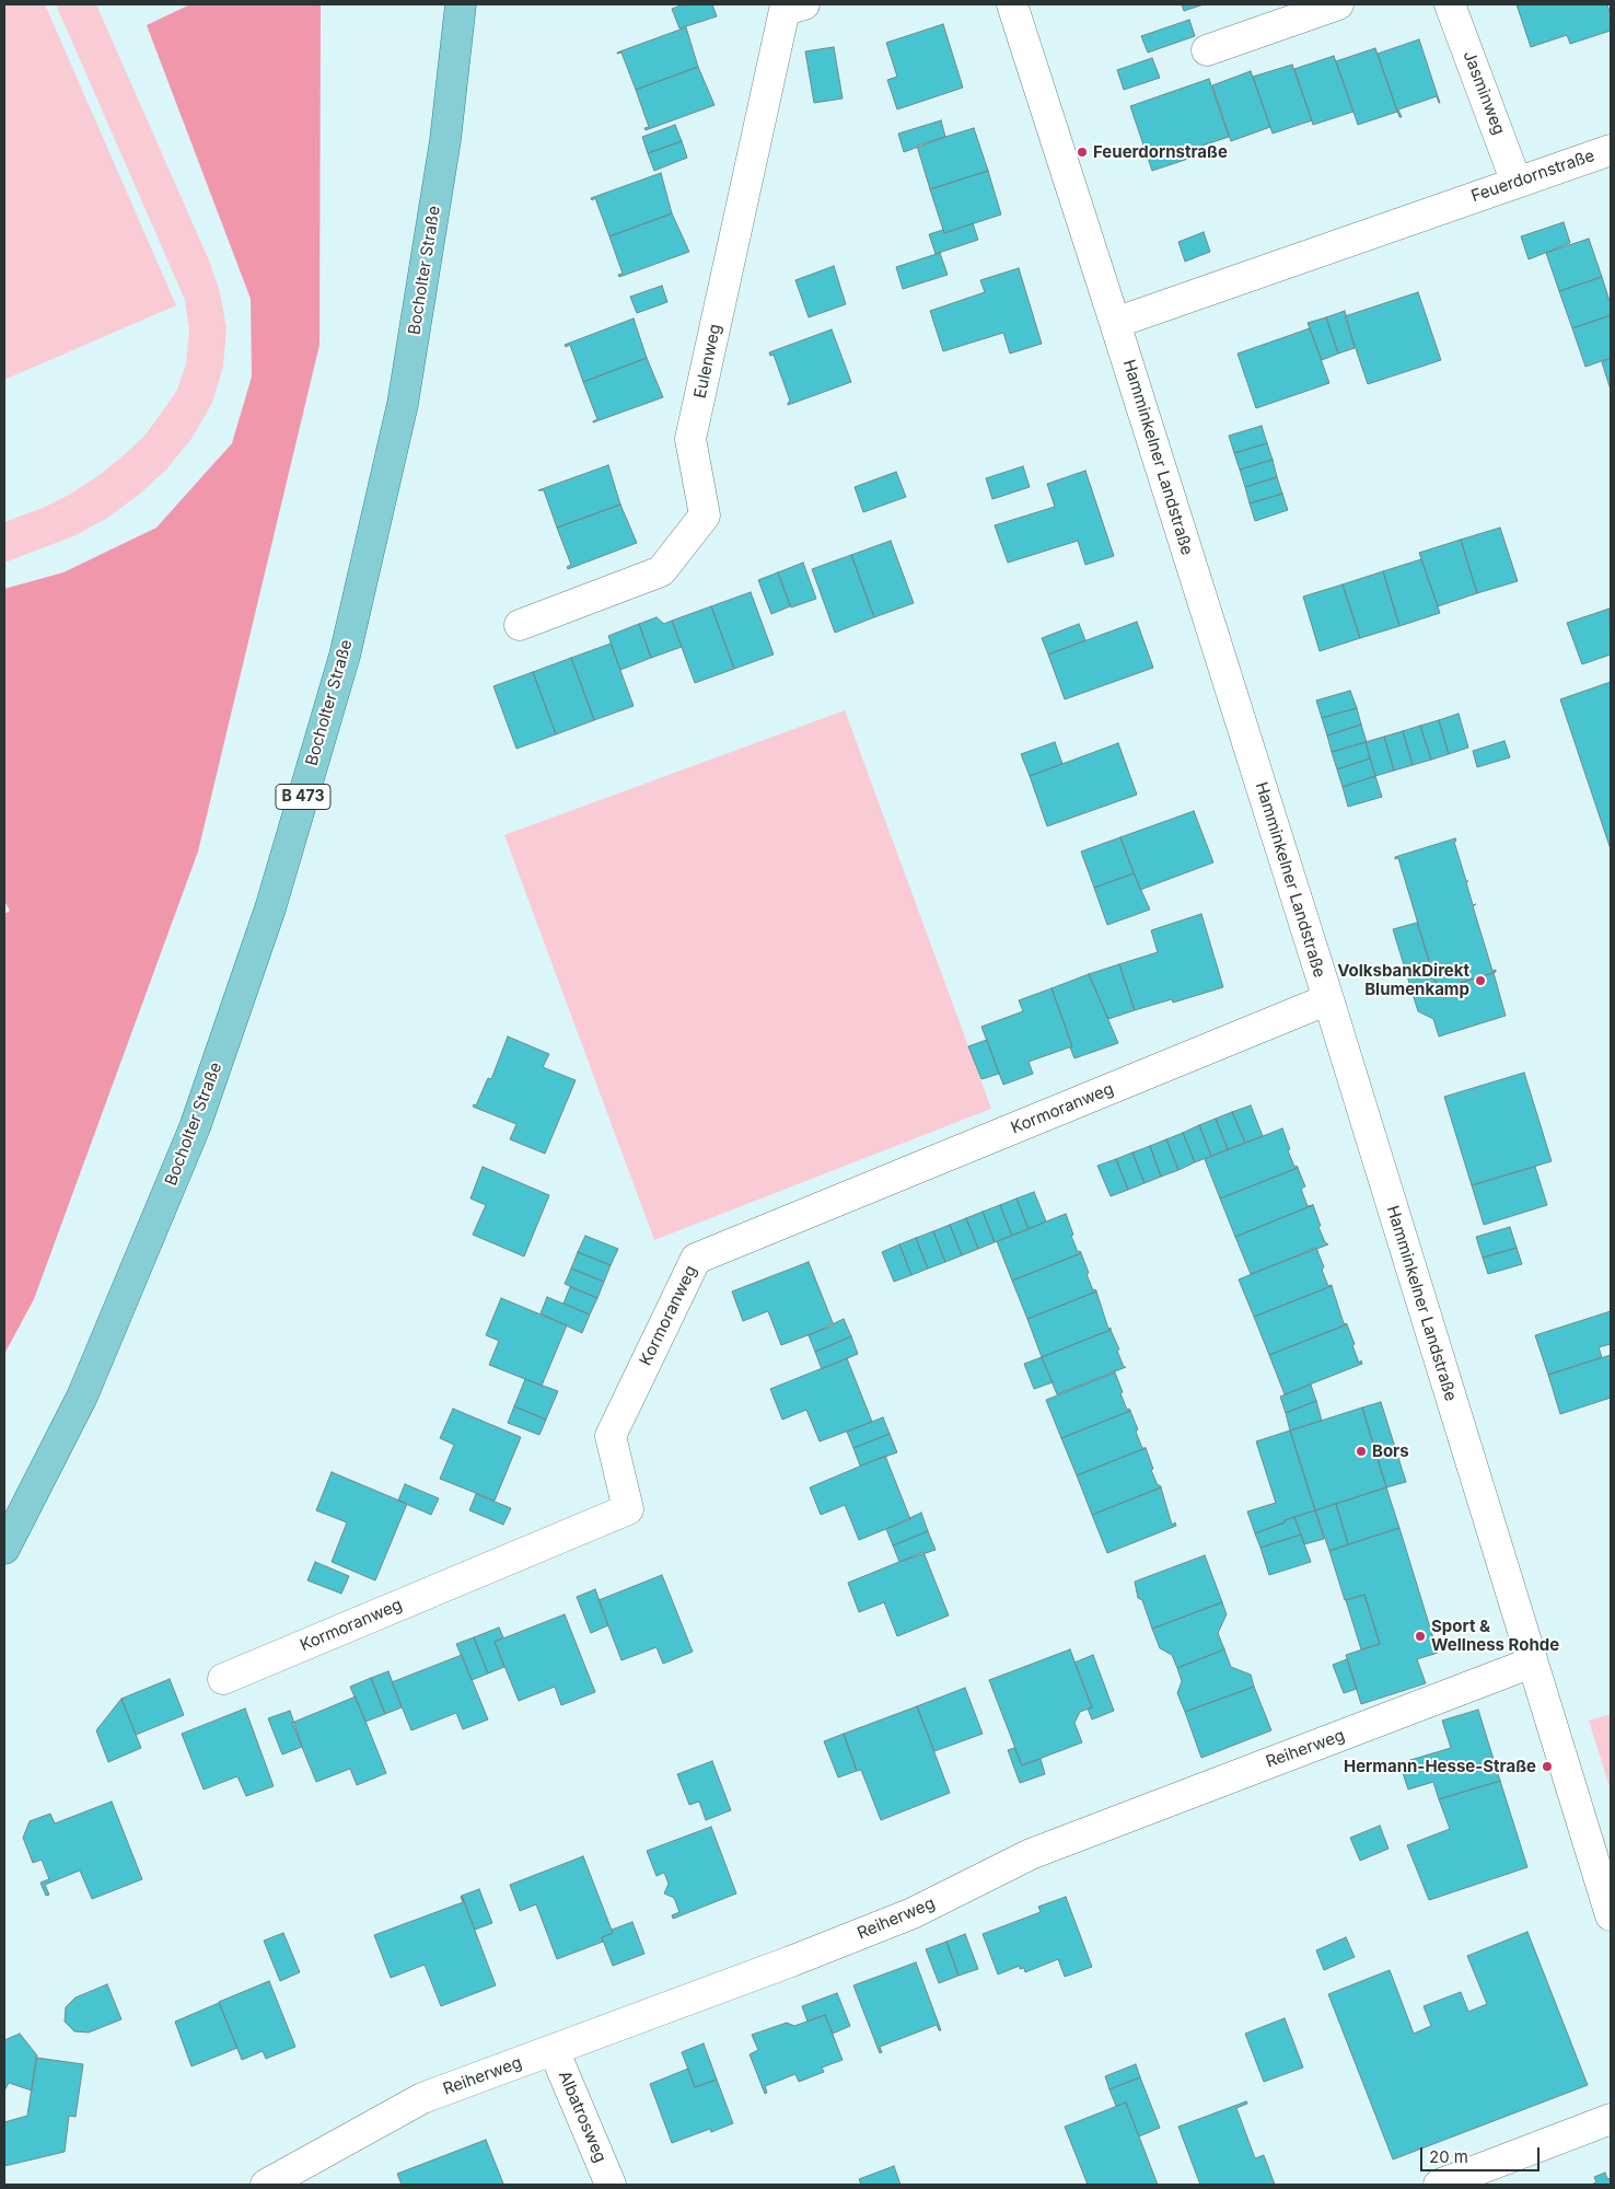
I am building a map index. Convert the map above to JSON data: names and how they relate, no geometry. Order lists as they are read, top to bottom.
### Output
{
  "streets": {
    "main road": ["Bocholter Straße", "B 473"],
    "street": [
      "Jasminweg",
      "Feuerdornstraße",
      "Eulenweg",
      "Hamminkelner Landstraße",
      "Kormoranweg",
      "Reiherweg",
      "Albatrosweg"
    ]
  },
  "crossings": [
    ["Jasminweg", "Feuerdornstraße"],
    ["Feuerdornstraße", "Hamminkelner Landstraße"],
    ["Hamminkelner Landstraße", "Kormoranweg"],
    ["Hamminkelner Landstraße", "Reiherweg"],
    ["Reiherweg", "Albatrosweg"]
  ],
  "places": [
    "Feuerdornstraße",
    "VolksbankDirekt Blumenkamp",
    "Bors",
    "Sport & Wellness Rohde",
    "Hermann-Hesse-Straße"
  ],
  "scale_bar": "20 m"
}
